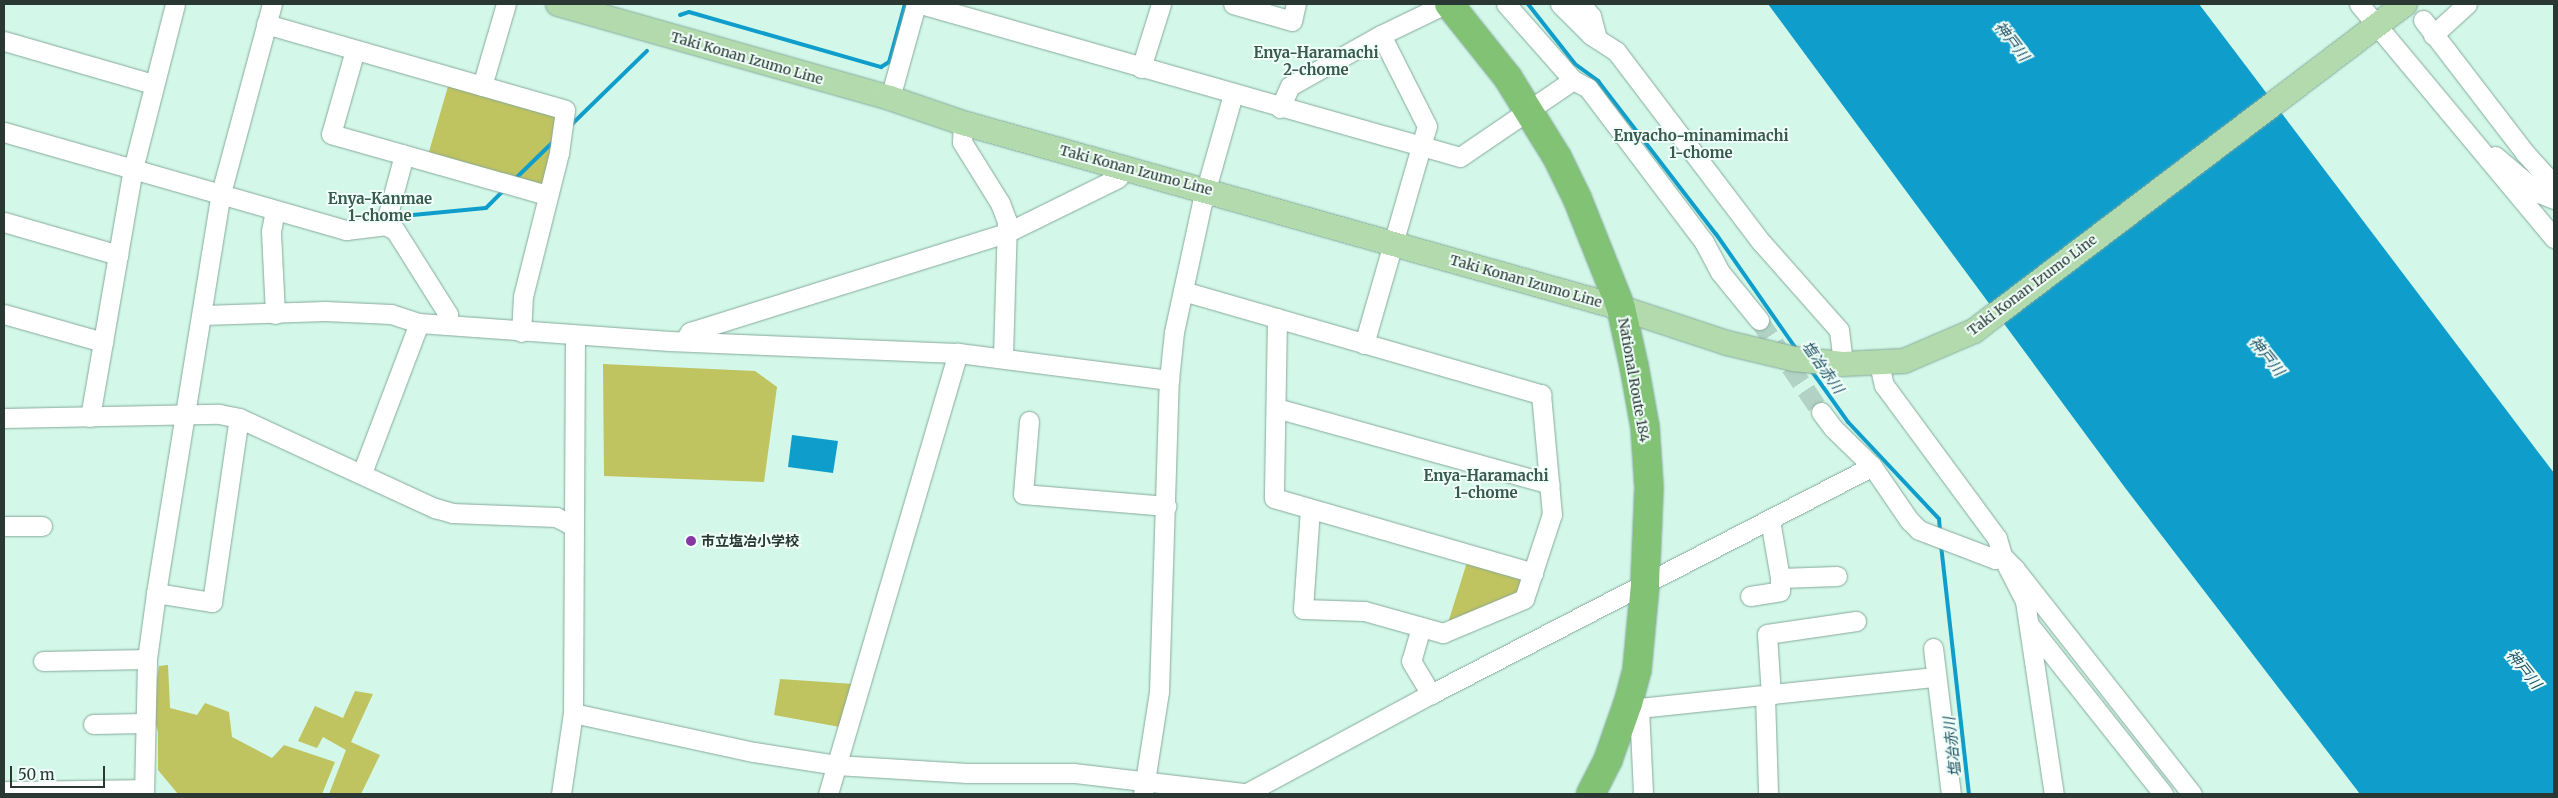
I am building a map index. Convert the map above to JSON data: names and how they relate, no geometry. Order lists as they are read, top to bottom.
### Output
{
  "streets": {
    "highway": ["National Route 184"],
    "main road": ["Taki Konan Izumo Line"]
  },
  "crossings": [
    ["Taki Konan Izumo Line", "National Route 184"]
  ],
  "districts": [
    "Enya-Haramachi 2-chome",
    "Enyacho-minamimachi 1-chome",
    "Enya-Kanmae 1-chome",
    "Enya-Haramachi 1-chome"
  ],
  "water": ["神戸川", "塩冶赤川"],
  "places": ["市立塩冶小学校"],
  "scale_bar": "50 m"
}
